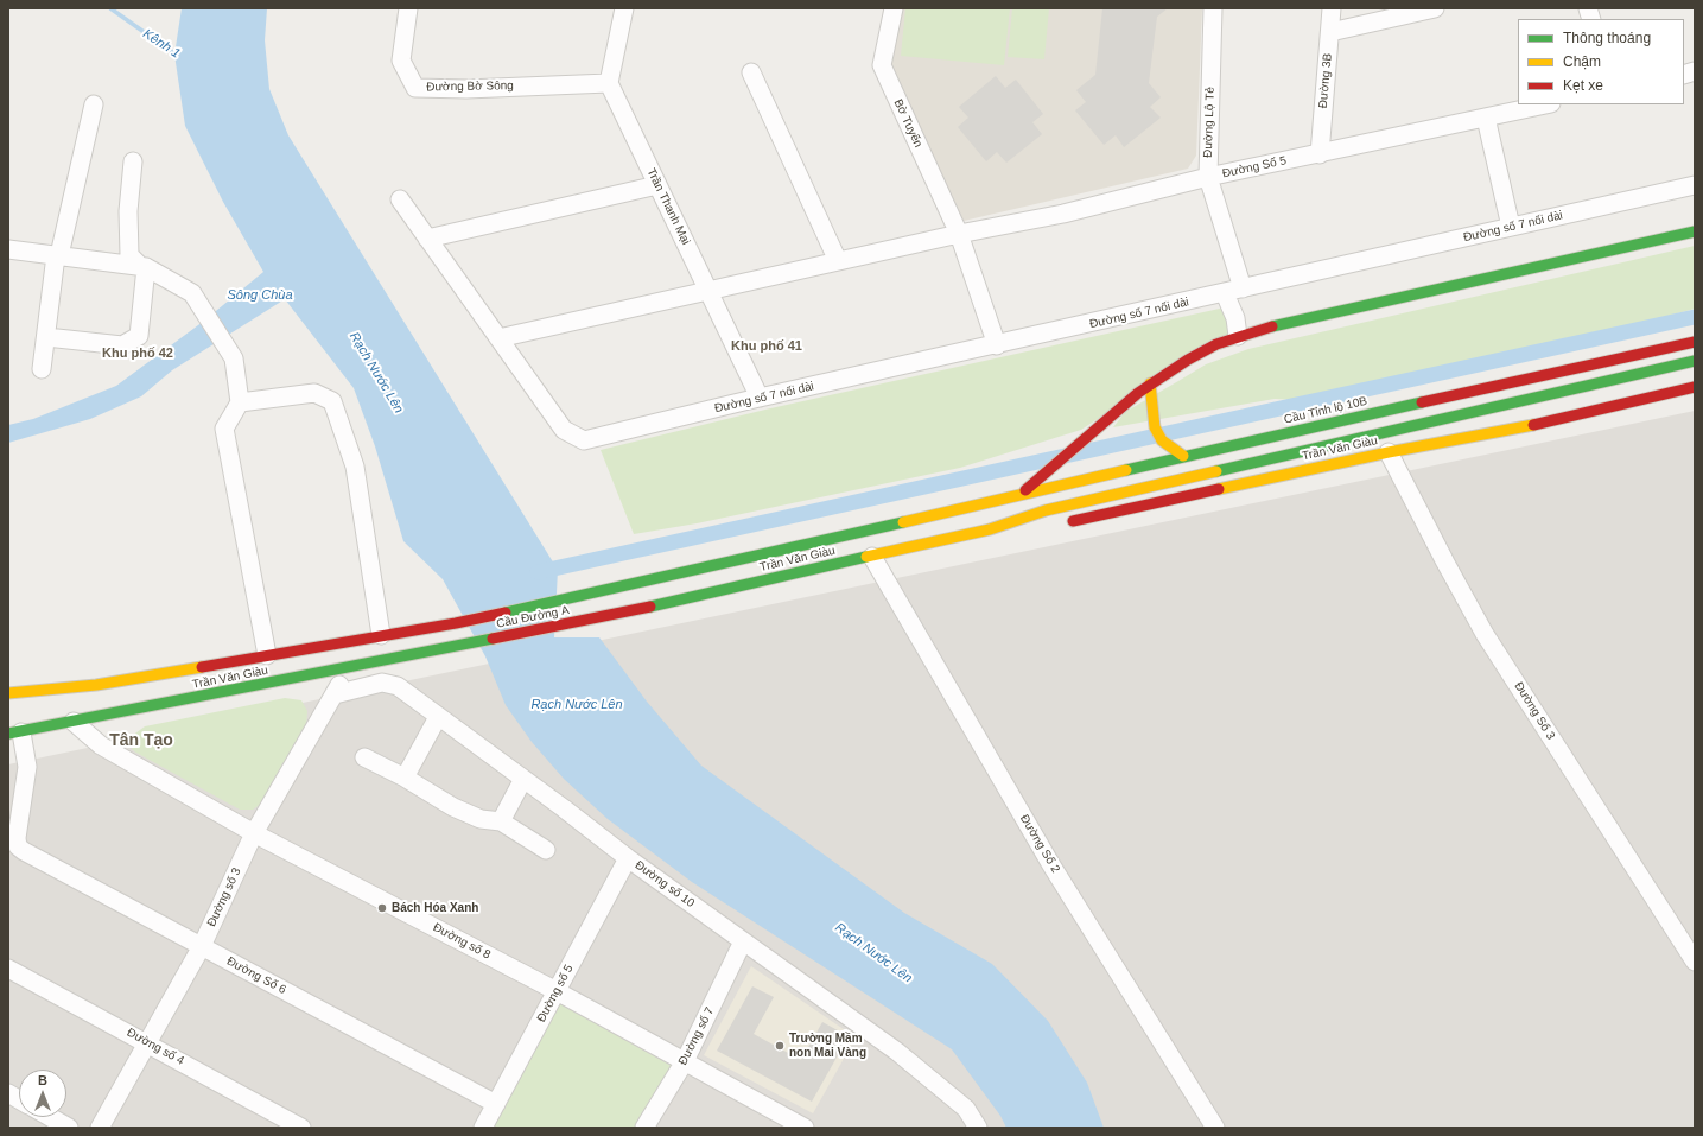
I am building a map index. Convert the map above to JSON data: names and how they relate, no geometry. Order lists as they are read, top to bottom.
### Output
{
  "streets": {
    "main road": ["Cầu Tỉnh lộ 10B", "Trần Văn Giàu", "Cầu Đường A"],
    "street": [
      "Đường 3B",
      "Đường Bờ Sông",
      "Đường Lộ Tẻ",
      "Bờ Tuyến",
      "Đường Số 5",
      "Trần Thanh Mại",
      "Đường số 7 nối dài",
      "Đường Số 3",
      "Đường Số 2",
      "Đường số 10",
      "Đường số 3",
      "Đường số 8",
      "Đường Số 6",
      "Đường số 5",
      "Đường số 7",
      "Đường số 4"
    ]
  },
  "crossings": [
    ["Đường 3B", "Đường Số 5"],
    ["Đường Bờ Sông", "Trần Thanh Mại"],
    ["Đường Lộ Tẻ", "Đường Số 5"],
    ["Đường Lộ Tẻ", "Đường số 7 nối dài"],
    ["Bờ Tuyến", "Đường Số 5"],
    ["Bờ Tuyến", "Đường số 7 nối dài"],
    ["Đường Số 5", "Trần Thanh Mại"],
    ["Đường Số 5", "Đường số 7 nối dài"],
    ["Trần Thanh Mại", "Đường số 7 nối dài"],
    ["Cầu Tỉnh lộ 10B", "Trần Văn Giàu"],
    ["Trần Văn Giàu", "Cầu Đường A"],
    ["Trần Văn Giàu", "Đường Số 3"],
    ["Trần Văn Giàu", "Đường Số 2"],
    ["Trần Văn Giàu", "Đường số 3"],
    ["Trần Văn Giàu", "Đường số 8"],
    ["Trần Văn Giàu", "Đường Số 6"],
    ["Đường số 10", "Đường số 3"],
    ["Đường số 10", "Đường số 5"],
    ["Đường số 10", "Đường số 7"],
    ["Đường số 3", "Đường số 8"],
    ["Đường số 3", "Đường Số 6"],
    ["Đường số 3", "Đường số 4"],
    ["Đường số 8", "Đường số 5"],
    ["Đường số 8", "Đường số 7"],
    ["Đường Số 6", "Đường số 5"]
  ],
  "districts": ["Khu phố 41", "Khu phố 42", "Tân Tạo"],
  "water": ["Kênh 1", "Sông Chùa", "Rạch Nước Lên"],
  "places": ["Bách Hóa Xanh", "Trường Mầm non Mai Vàng"],
  "legend": ["Thông thoáng", "Chậm", "Kẹt xe"],
  "north": "top"
}
